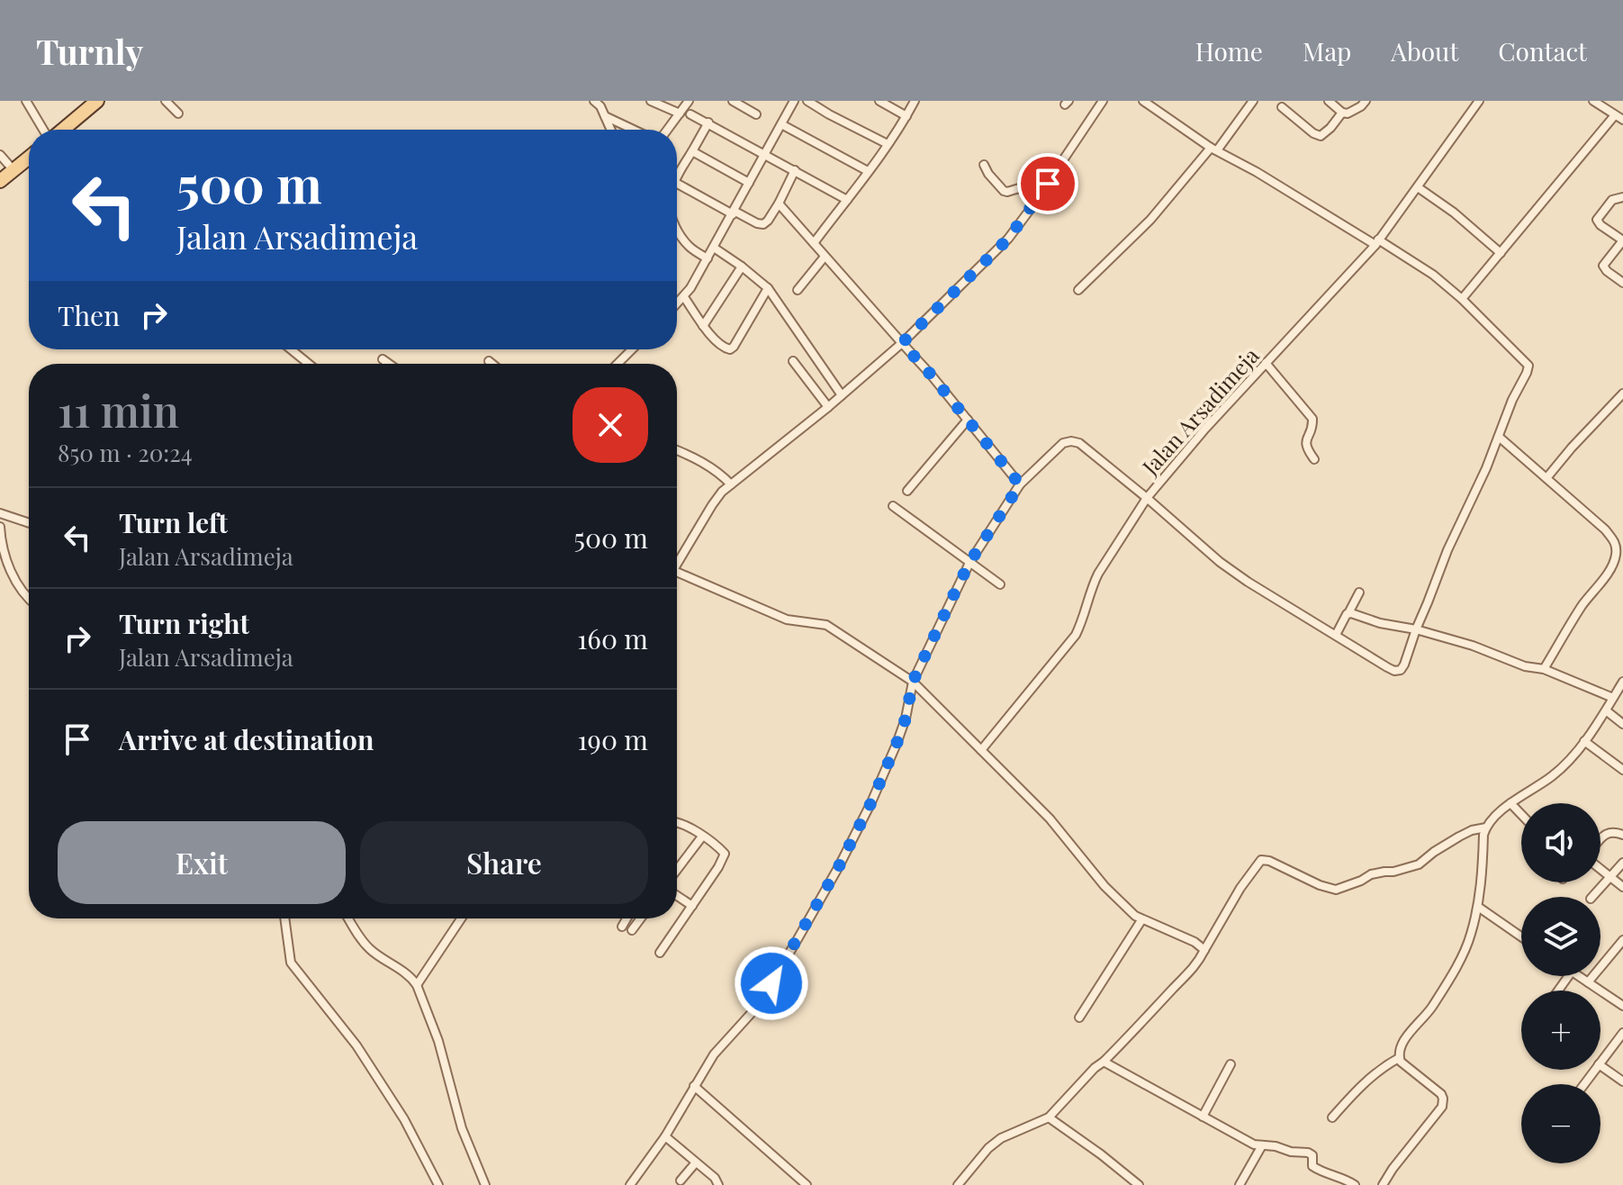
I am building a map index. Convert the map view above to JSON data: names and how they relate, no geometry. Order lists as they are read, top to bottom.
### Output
{
  "streets": {
    "street": ["Jalan Arsadimeja"]
  },
  "page": {
    "header": "Turnly",
    "nav": [
      "Home",
      "Map",
      "About",
      "Contact"
    ],
    "turn": ["500 m", "Jalan Arsadimeja"],
    "then": "Then",
    "heading": ["11 min", "850 m · 20:24"],
    "list": [
      {
        "name": "Turn left",
        "note": "Jalan Arsadimeja",
        "value": "500 m"
      },
      {
        "name": "Turn right",
        "note": "Jalan Arsadimeja",
        "value": "160 m"
      },
      {
        "name": "Arrive at destination",
        "value": "190 m"
      }
    ],
    "map_buttons": ["+", "−"],
    "buttons": ["Exit", "Share"]
  }
}
